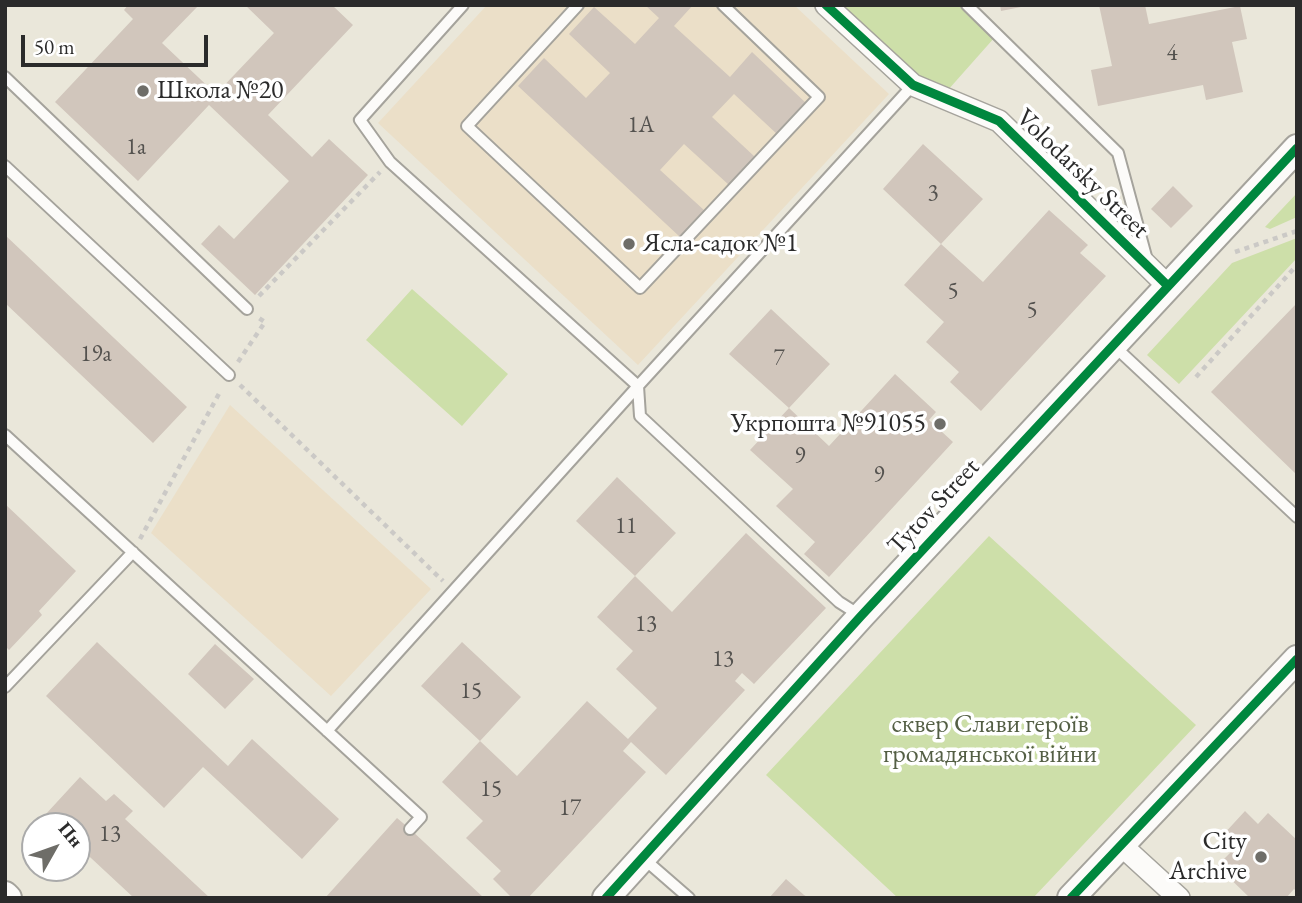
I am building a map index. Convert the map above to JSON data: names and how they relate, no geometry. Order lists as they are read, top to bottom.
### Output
{
  "streets": {
    "street": ["Volodarsky Street", "Tytov Street"]
  },
  "crossings": [
    ["Volodarsky Street", "Tytov Street"]
  ],
  "parks": ["сквер Слави героїв громадянської війни"],
  "places": [
    "Школа №20",
    "Ясла-садок №1",
    "Укрпошта №91055",
    "City Archive"
  ],
  "house_numbers": [
    "4",
    "1А",
    "1а",
    "3",
    "5",
    "5",
    "19а",
    "7",
    "9",
    "9",
    "11",
    "13",
    "13",
    "15",
    "15",
    "17",
    "13"
  ],
  "scale_bar": "50 m",
  "north": "top right"
}
